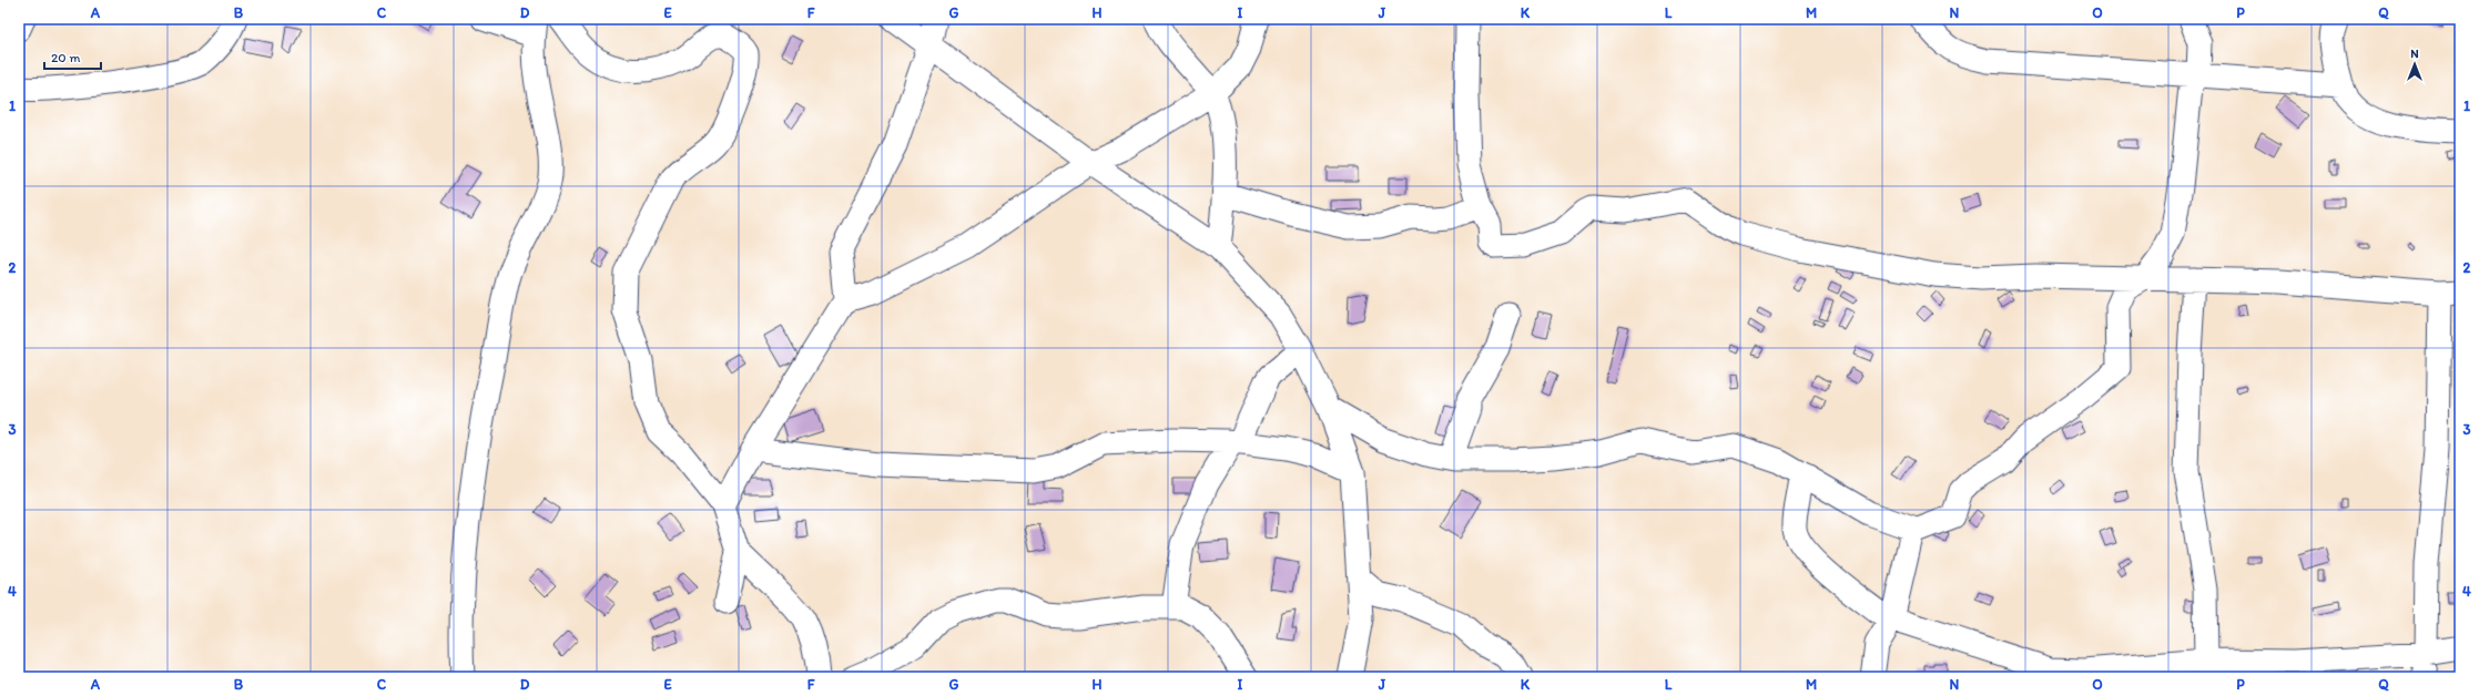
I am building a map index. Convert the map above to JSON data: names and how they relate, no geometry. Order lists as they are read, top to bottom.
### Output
{
  "scale_bar": "20 m",
  "north": "top",
  "grid": {
    "columns": [
      "A",
      "B",
      "C",
      "D",
      "E",
      "F",
      "G",
      "H",
      "I",
      "J",
      "K",
      "L",
      "M",
      "N",
      "O",
      "P",
      "Q"
    ],
    "rows": [
      "1",
      "2",
      "3",
      "4"
    ]
  }
}
